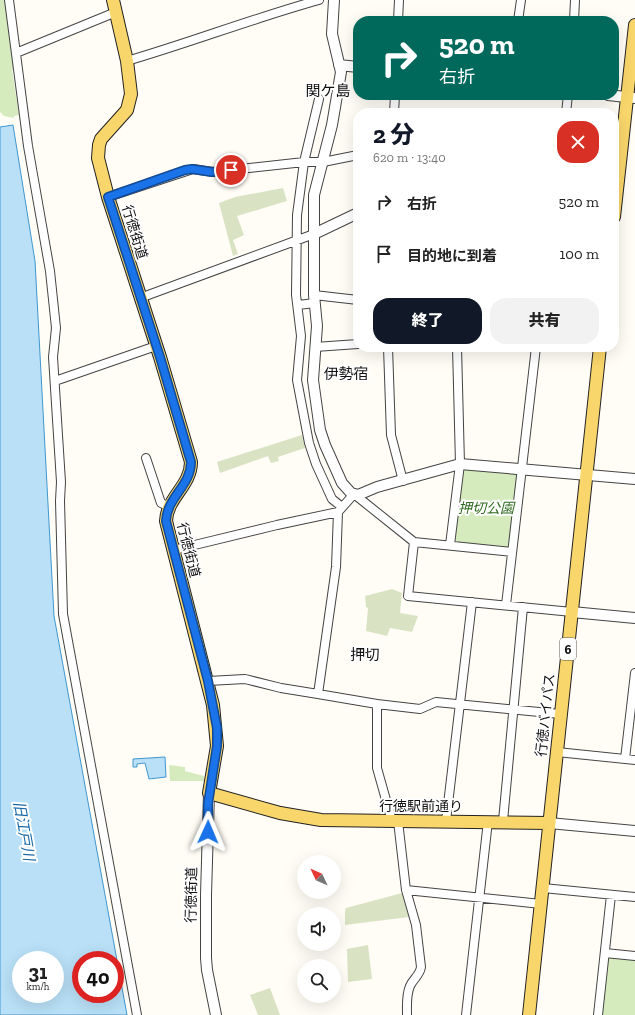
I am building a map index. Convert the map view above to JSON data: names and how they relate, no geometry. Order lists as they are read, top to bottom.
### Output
{
  "streets": {
    "main road": [
      "行徳街道",
      "6",
      "行徳バイパス",
      "行徳駅前通り"
    ]
  },
  "crossings": [
    ["行徳街道", "行徳駅前通り"],
    ["行徳バイパス", "行徳駅前通り"]
  ],
  "districts": ["関ケ島", "伊勢宿", "押切"],
  "water": ["旧江戸川"],
  "parks": ["押切公園"],
  "north": "top left",
  "page": {
    "turn": ["520 m", "右折"],
    "heading": ["2 分", "620 m · 13:40"],
    "list": [
      {
        "name": "右折",
        "value": "520 m"
      },
      {
        "name": "目的地に到着",
        "value": "100 m"
      }
    ],
    "buttons": ["終了", "共有"],
    "speed": "31 km/h",
    "limit": "40"
  }
}
